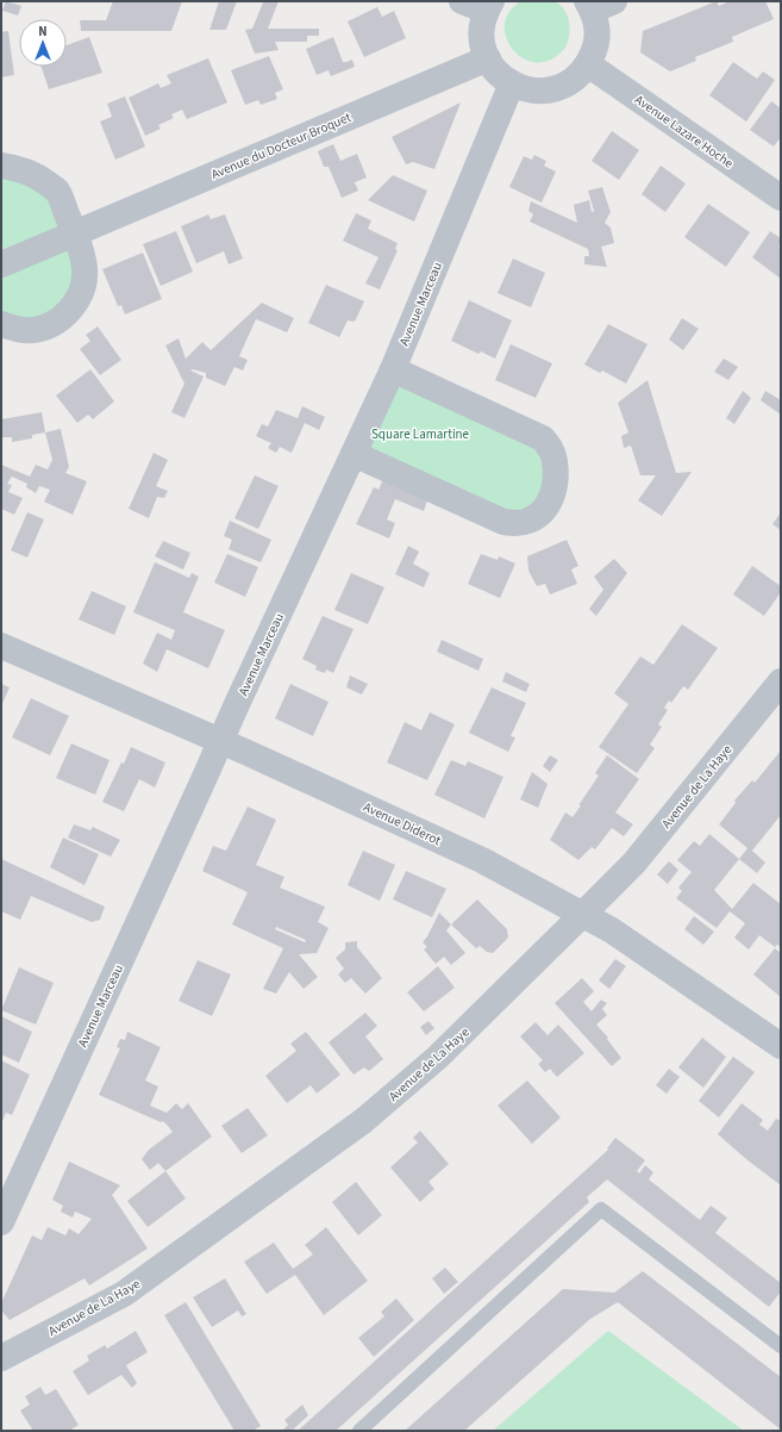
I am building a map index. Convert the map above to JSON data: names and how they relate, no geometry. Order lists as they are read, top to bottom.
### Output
{
  "streets": {
    "street": [
      "Avenue Lazare Hoche",
      "Avenue du Docteur Broquet",
      "Avenue Marceau",
      "Avenue de La Haye",
      "Avenue Diderot"
    ]
  },
  "crossings": [
    ["Avenue Marceau", "Avenue Diderot"],
    ["Avenue de La Haye", "Avenue Diderot"]
  ],
  "parks": ["Square Lamartine"],
  "north": "top"
}
